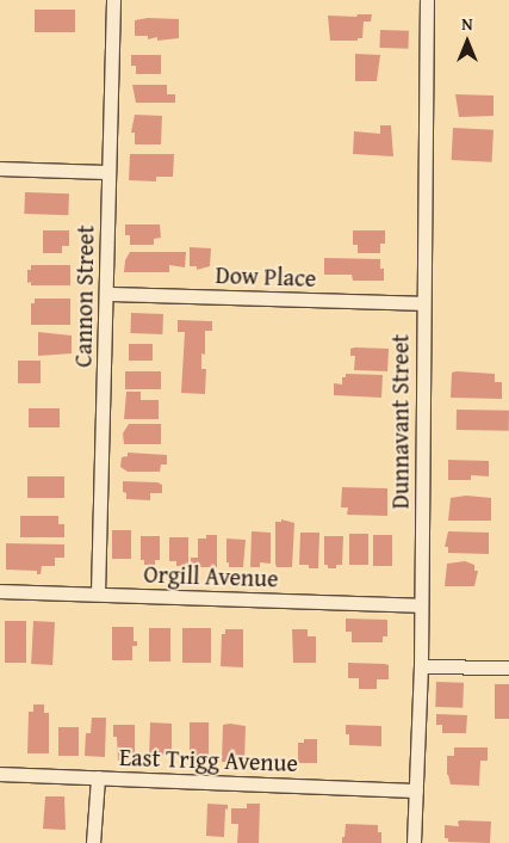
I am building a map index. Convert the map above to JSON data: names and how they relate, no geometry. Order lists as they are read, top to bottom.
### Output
{
  "streets": {
    "street": [
      "Dow Place",
      "Cannon Street",
      "Dunnavant Street",
      "Orgill Avenue",
      "East Trigg Avenue"
    ]
  },
  "crossings": [
    ["Dow Place", "Cannon Street"],
    ["Dow Place", "Dunnavant Street"],
    ["Cannon Street", "Orgill Avenue"],
    ["Dunnavant Street", "Orgill Avenue"],
    ["Dunnavant Street", "East Trigg Avenue"]
  ],
  "north": "top"
}
